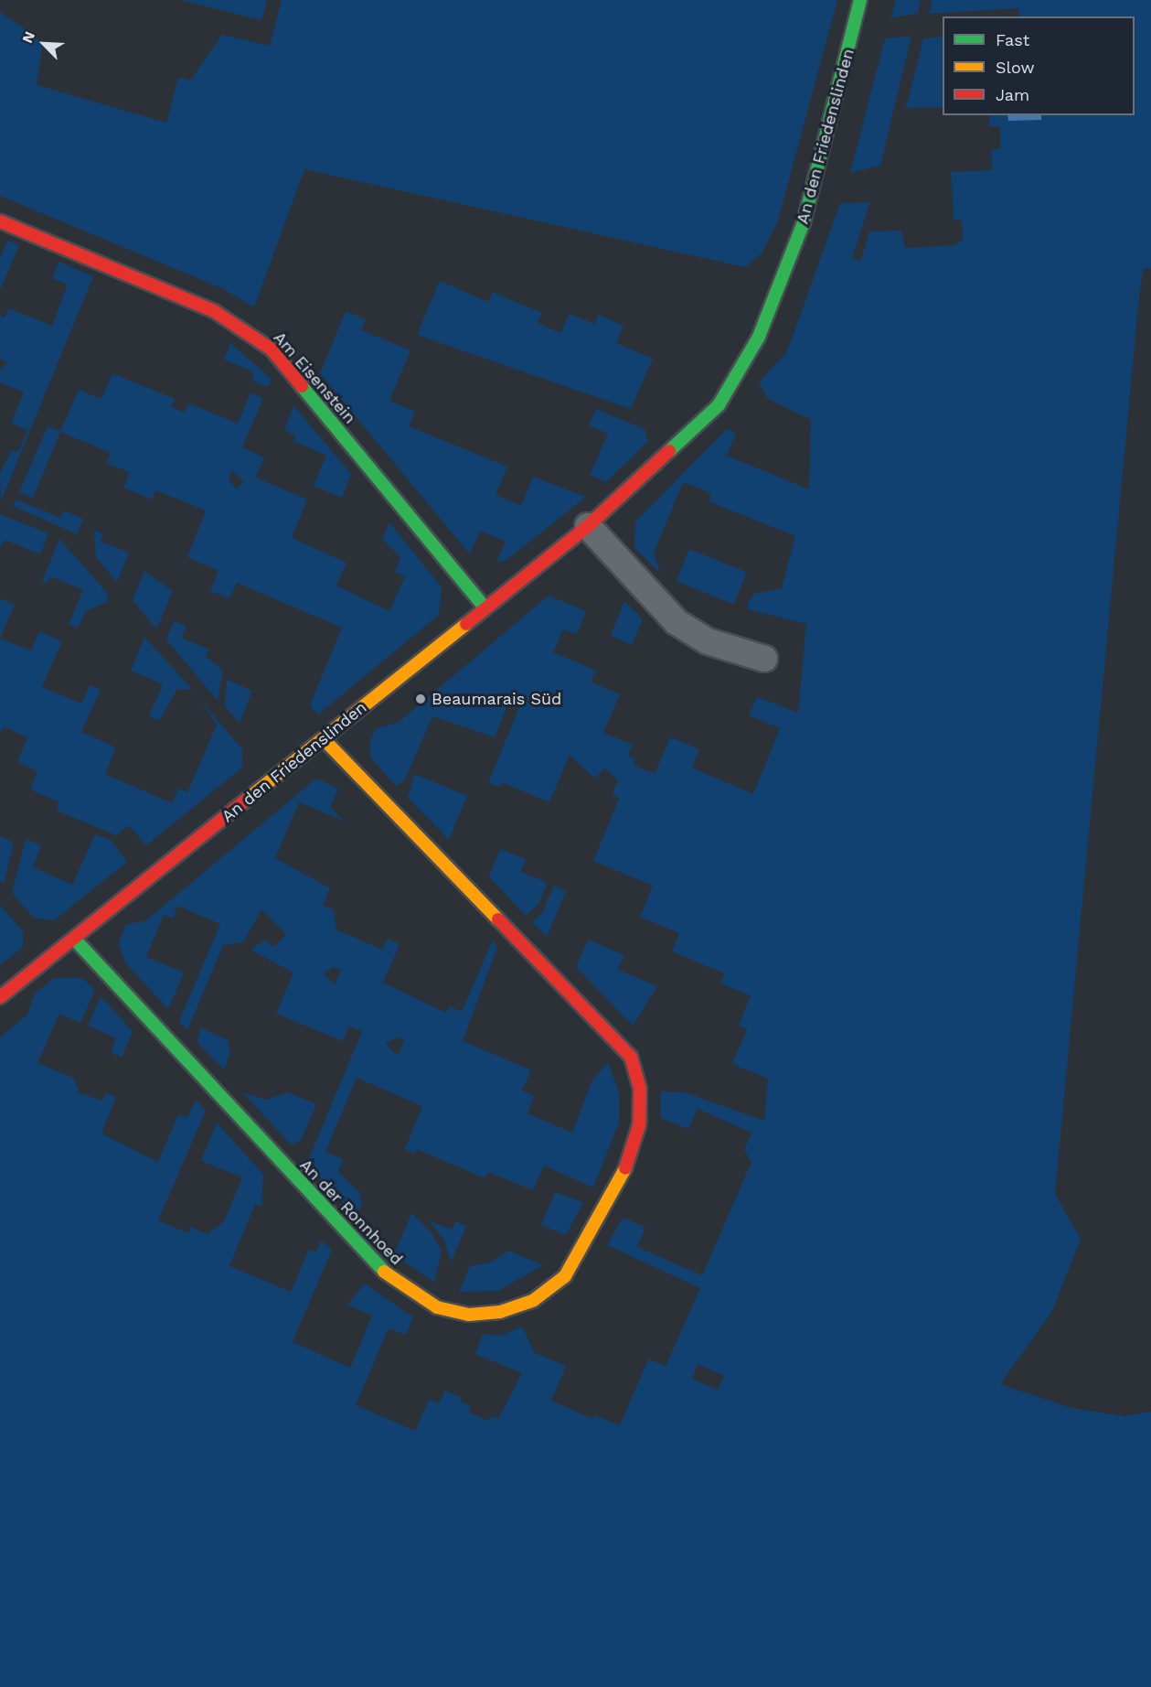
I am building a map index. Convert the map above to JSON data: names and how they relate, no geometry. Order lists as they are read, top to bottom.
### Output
{
  "streets": {
    "street": ["An den Friedenslinden", "Am Eisenstein", "An der Ronnhoed"]
  },
  "crossings": [
    ["An den Friedenslinden", "Am Eisenstein"],
    ["An den Friedenslinden", "An der Ronnhoed"]
  ],
  "places": ["Beaumarais Süd"],
  "legend": ["Fast", "Slow", "Jam"],
  "north": "top left"
}
